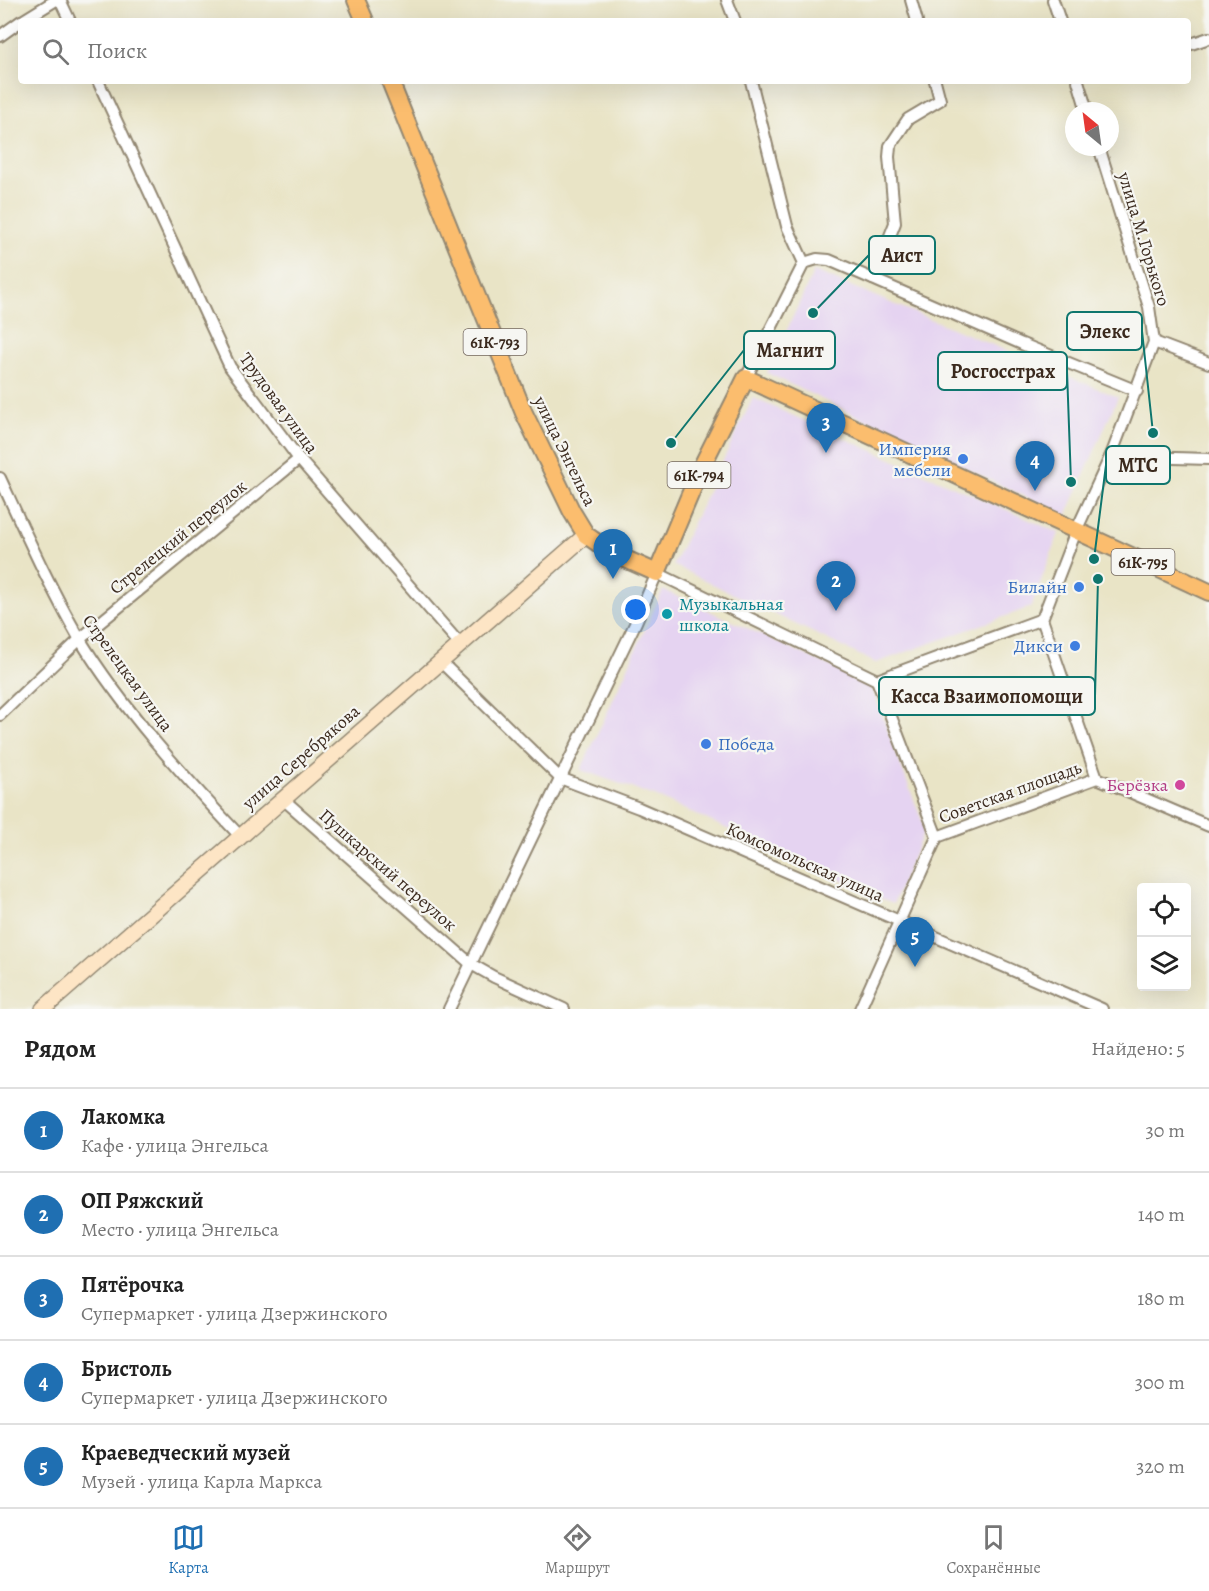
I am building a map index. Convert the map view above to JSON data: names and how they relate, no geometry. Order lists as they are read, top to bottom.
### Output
{
  "streets": {
    "main road": [
      "61К-793",
      "улица Энгельса",
      "61К-794",
      "61К-795",
      "улица Серебрякова"
    ],
    "street": [
      "улица М.Горького",
      "Трудовая улица",
      "Стрелецкий переулок",
      "Стрелецкая улица",
      "Советская площадь",
      "Комсомольская улица",
      "Пушкарский переулок"
    ]
  },
  "crossings": [
    ["Трудовая улица", "Стрелецкий переулок"],
    ["Трудовая улица", "улица Серебрякова"],
    ["улица Энгельса", "61К-794"],
    ["улица Энгельса", "улица Серебрякова"],
    ["улица Энгельса", "Советская площадь"],
    ["61К-794", "61К-795"],
    ["Стрелецкий переулок", "Стрелецкая улица"],
    ["Стрелецкая улица", "улица Серебрякова"],
    ["улица Серебрякова", "Пушкарский переулок"]
  ],
  "places": [
    "Аист",
    "Элекс",
    "Магнит",
    "Империя мебели",
    "Росгосстрах",
    "МТС",
    "Касса Взаимопомощи",
    "Билайн",
    "Музыкальная школа",
    "Дикси",
    "Победа",
    "Берёзка"
  ],
  "north": "top left",
  "page": {
    "search": "Поиск",
    "pins": [
      "3",
      "4",
      "1",
      "2",
      "5"
    ],
    "heading": ["Рядом", "Найдено: 5"],
    "list": [
      {
        "mark": "1",
        "name": "Лакомка",
        "note": "Кафе · улица Энгельса",
        "value": "30 m"
      },
      {
        "mark": "2",
        "name": "ОП Ряжский",
        "note": "Место · улица Энгельса",
        "value": "140 m"
      },
      {
        "mark": "3",
        "name": "Пятёрочка",
        "note": "Супермаркет · улица Дзержинского",
        "value": "180 m"
      },
      {
        "mark": "4",
        "name": "Бристоль",
        "note": "Супермаркет · улица Дзержинского",
        "value": "300 m"
      },
      {
        "mark": "5",
        "name": "Краеведческий музей",
        "note": "Музей · улица Карла Маркса",
        "value": "320 m"
      }
    ],
    "nav": ["Карта", "Маршрут", "Сохранённые"]
  }
}
